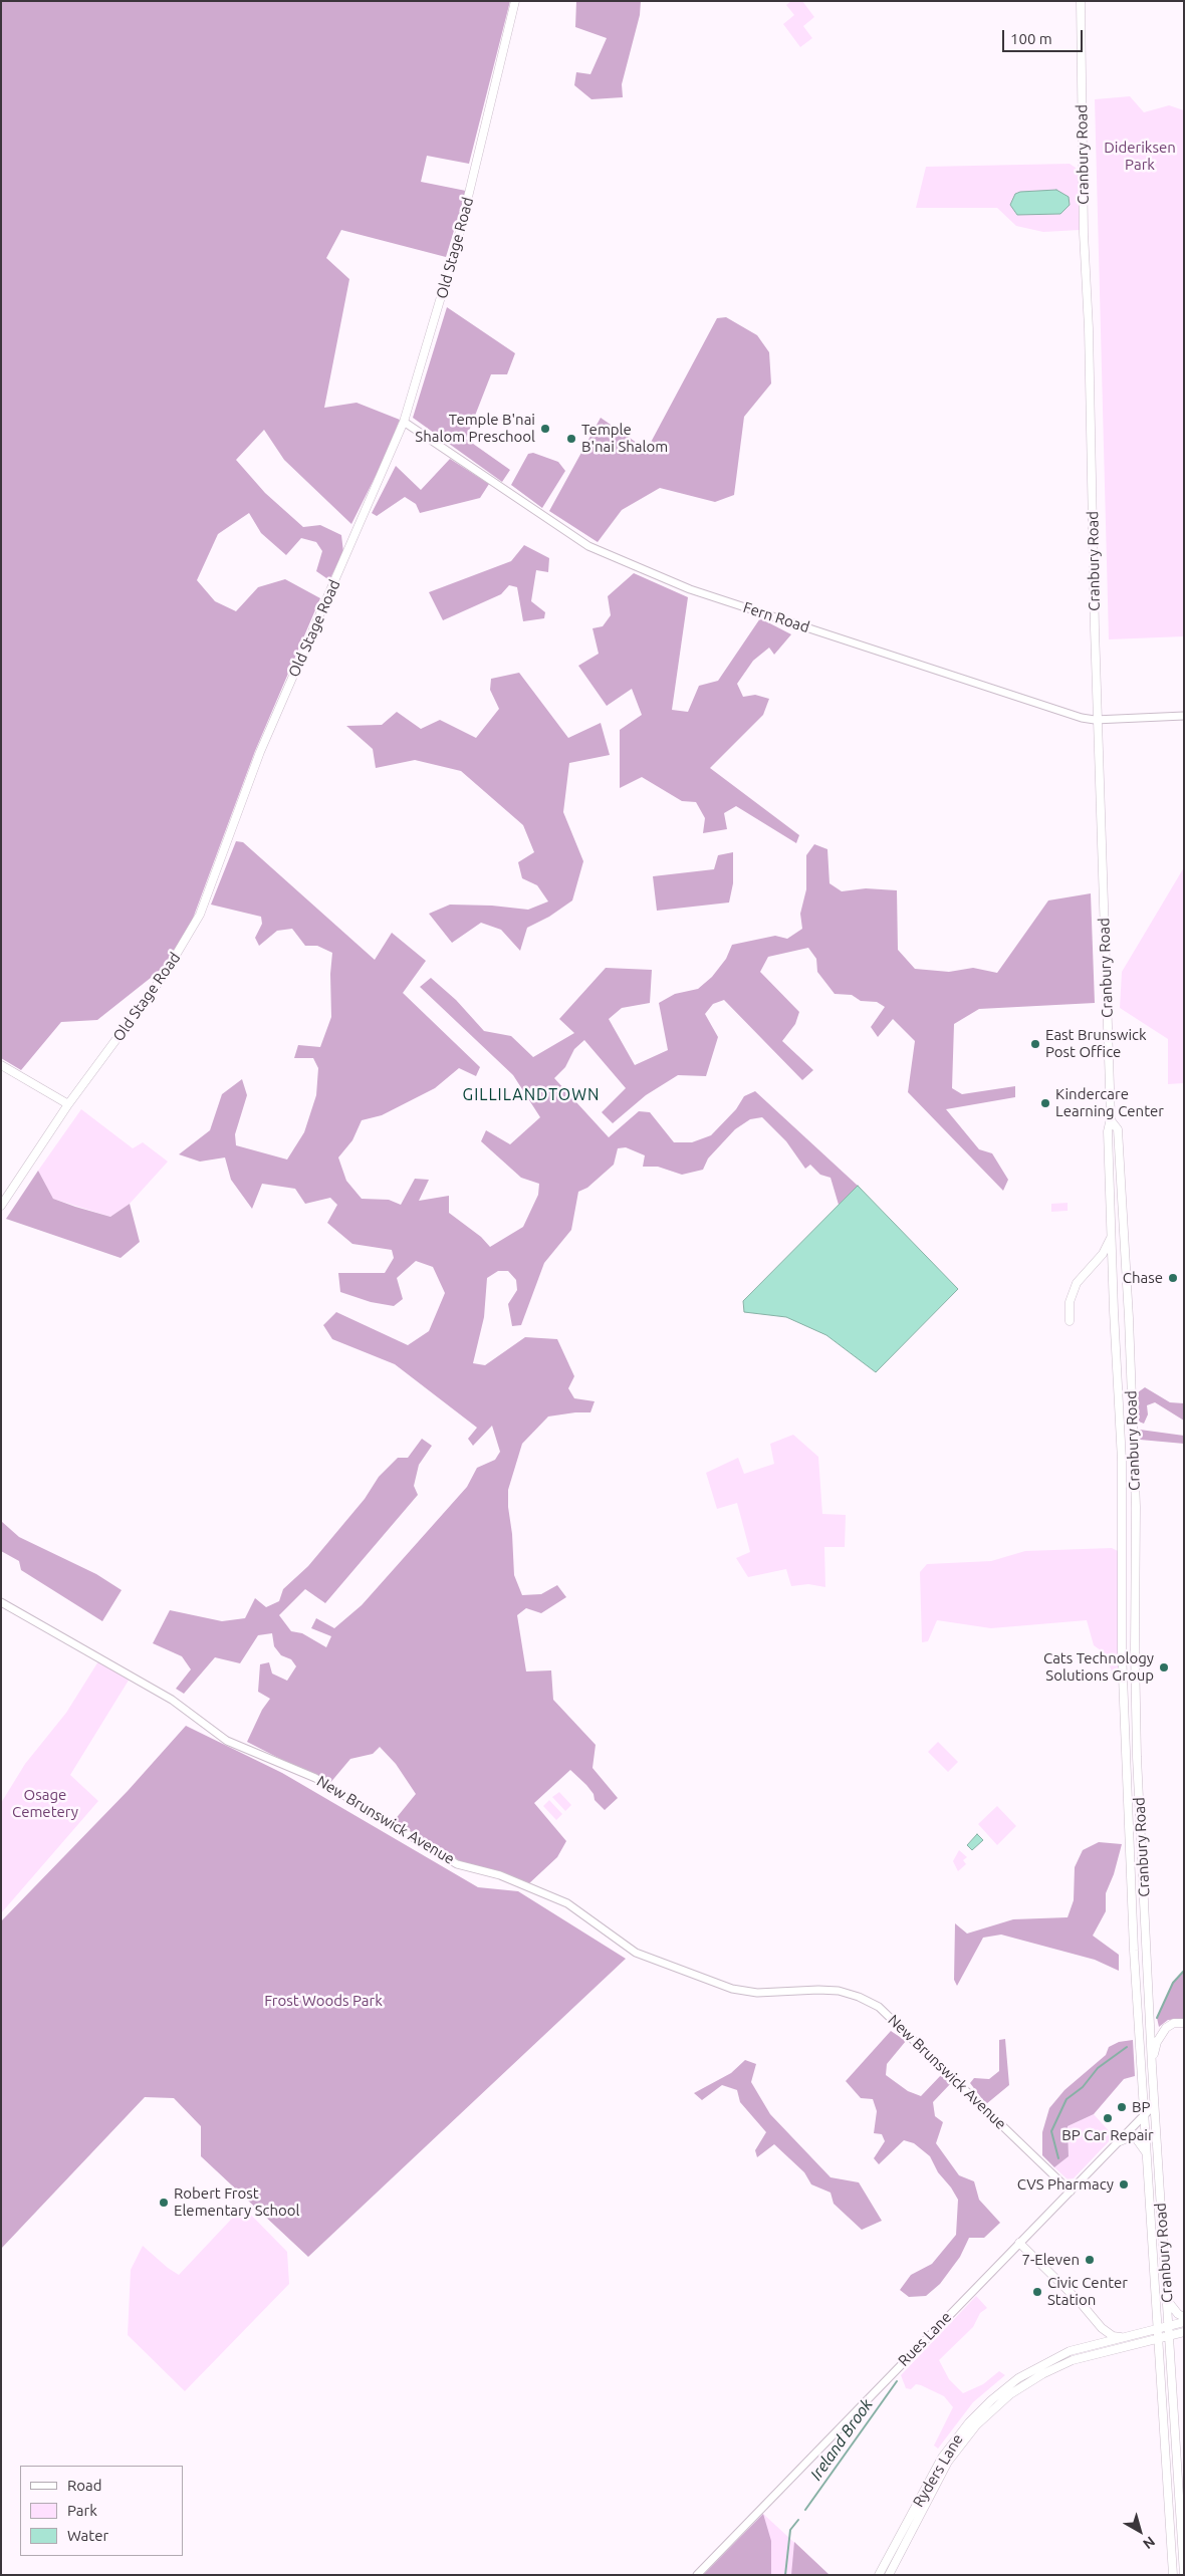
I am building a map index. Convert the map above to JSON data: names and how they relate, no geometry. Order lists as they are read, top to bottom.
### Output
{
  "streets": {
    "main road": ["Cranbury Road", "Old Stage Road", "Ryders Lane"],
    "street": ["Fern Road", "New Brunswick Avenue", "Rues Lane"]
  },
  "crossings": [
    ["Cranbury Road", "Fern Road"],
    ["Cranbury Road", "Rues Lane"],
    ["Cranbury Road", "Ryders Lane"],
    ["Old Stage Road", "Fern Road"],
    ["New Brunswick Avenue", "Rues Lane"]
  ],
  "districts": ["GILLILANDTOWN"],
  "water": ["Ireland Brook"],
  "parks": ["Dideriksen Park", "Osage Cemetery", "Frost Woods Park"],
  "places": [
    "Temple B'nai Shalom Preschool",
    "Temple B'nai Shalom",
    "East Brunswick Post Office",
    "Kindercare Learning Center",
    "Chase",
    "Cats Technology Solutions Group",
    "BP",
    "BP Car Repair",
    "CVS Pharmacy",
    "Robert Frost Elementary School",
    "7-Eleven",
    "Civic Center Station"
  ],
  "legend": ["Road", "Park", "Water"],
  "scale_bar": "100 m",
  "north": "bottom right"
}
